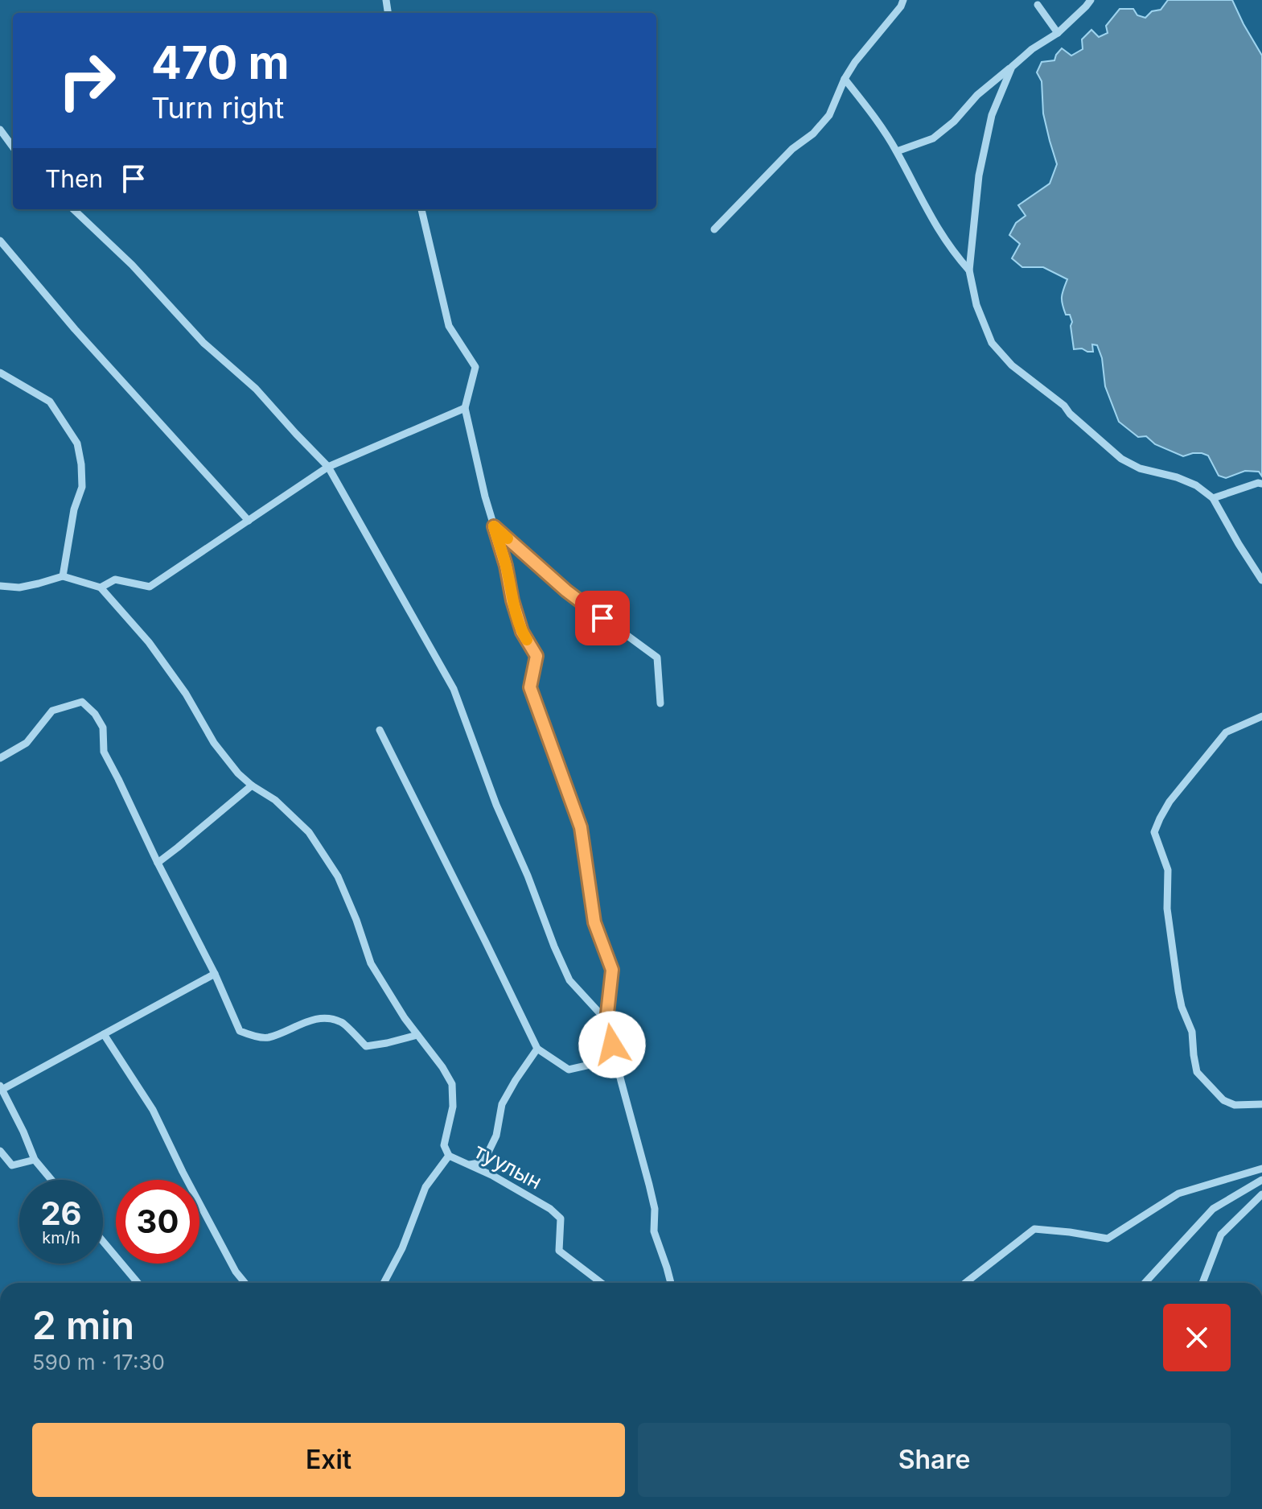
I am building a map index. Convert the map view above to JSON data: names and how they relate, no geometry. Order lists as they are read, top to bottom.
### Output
{
  "streets": {
    "street": ["туулын"]
  },
  "page": {
    "turn": ["470 m", "Turn right"],
    "then": "Then",
    "speed": "26 km/h",
    "limit": "30",
    "heading": ["2 min", "590 m · 17:30"],
    "buttons": ["Exit", "Share"]
  }
}
